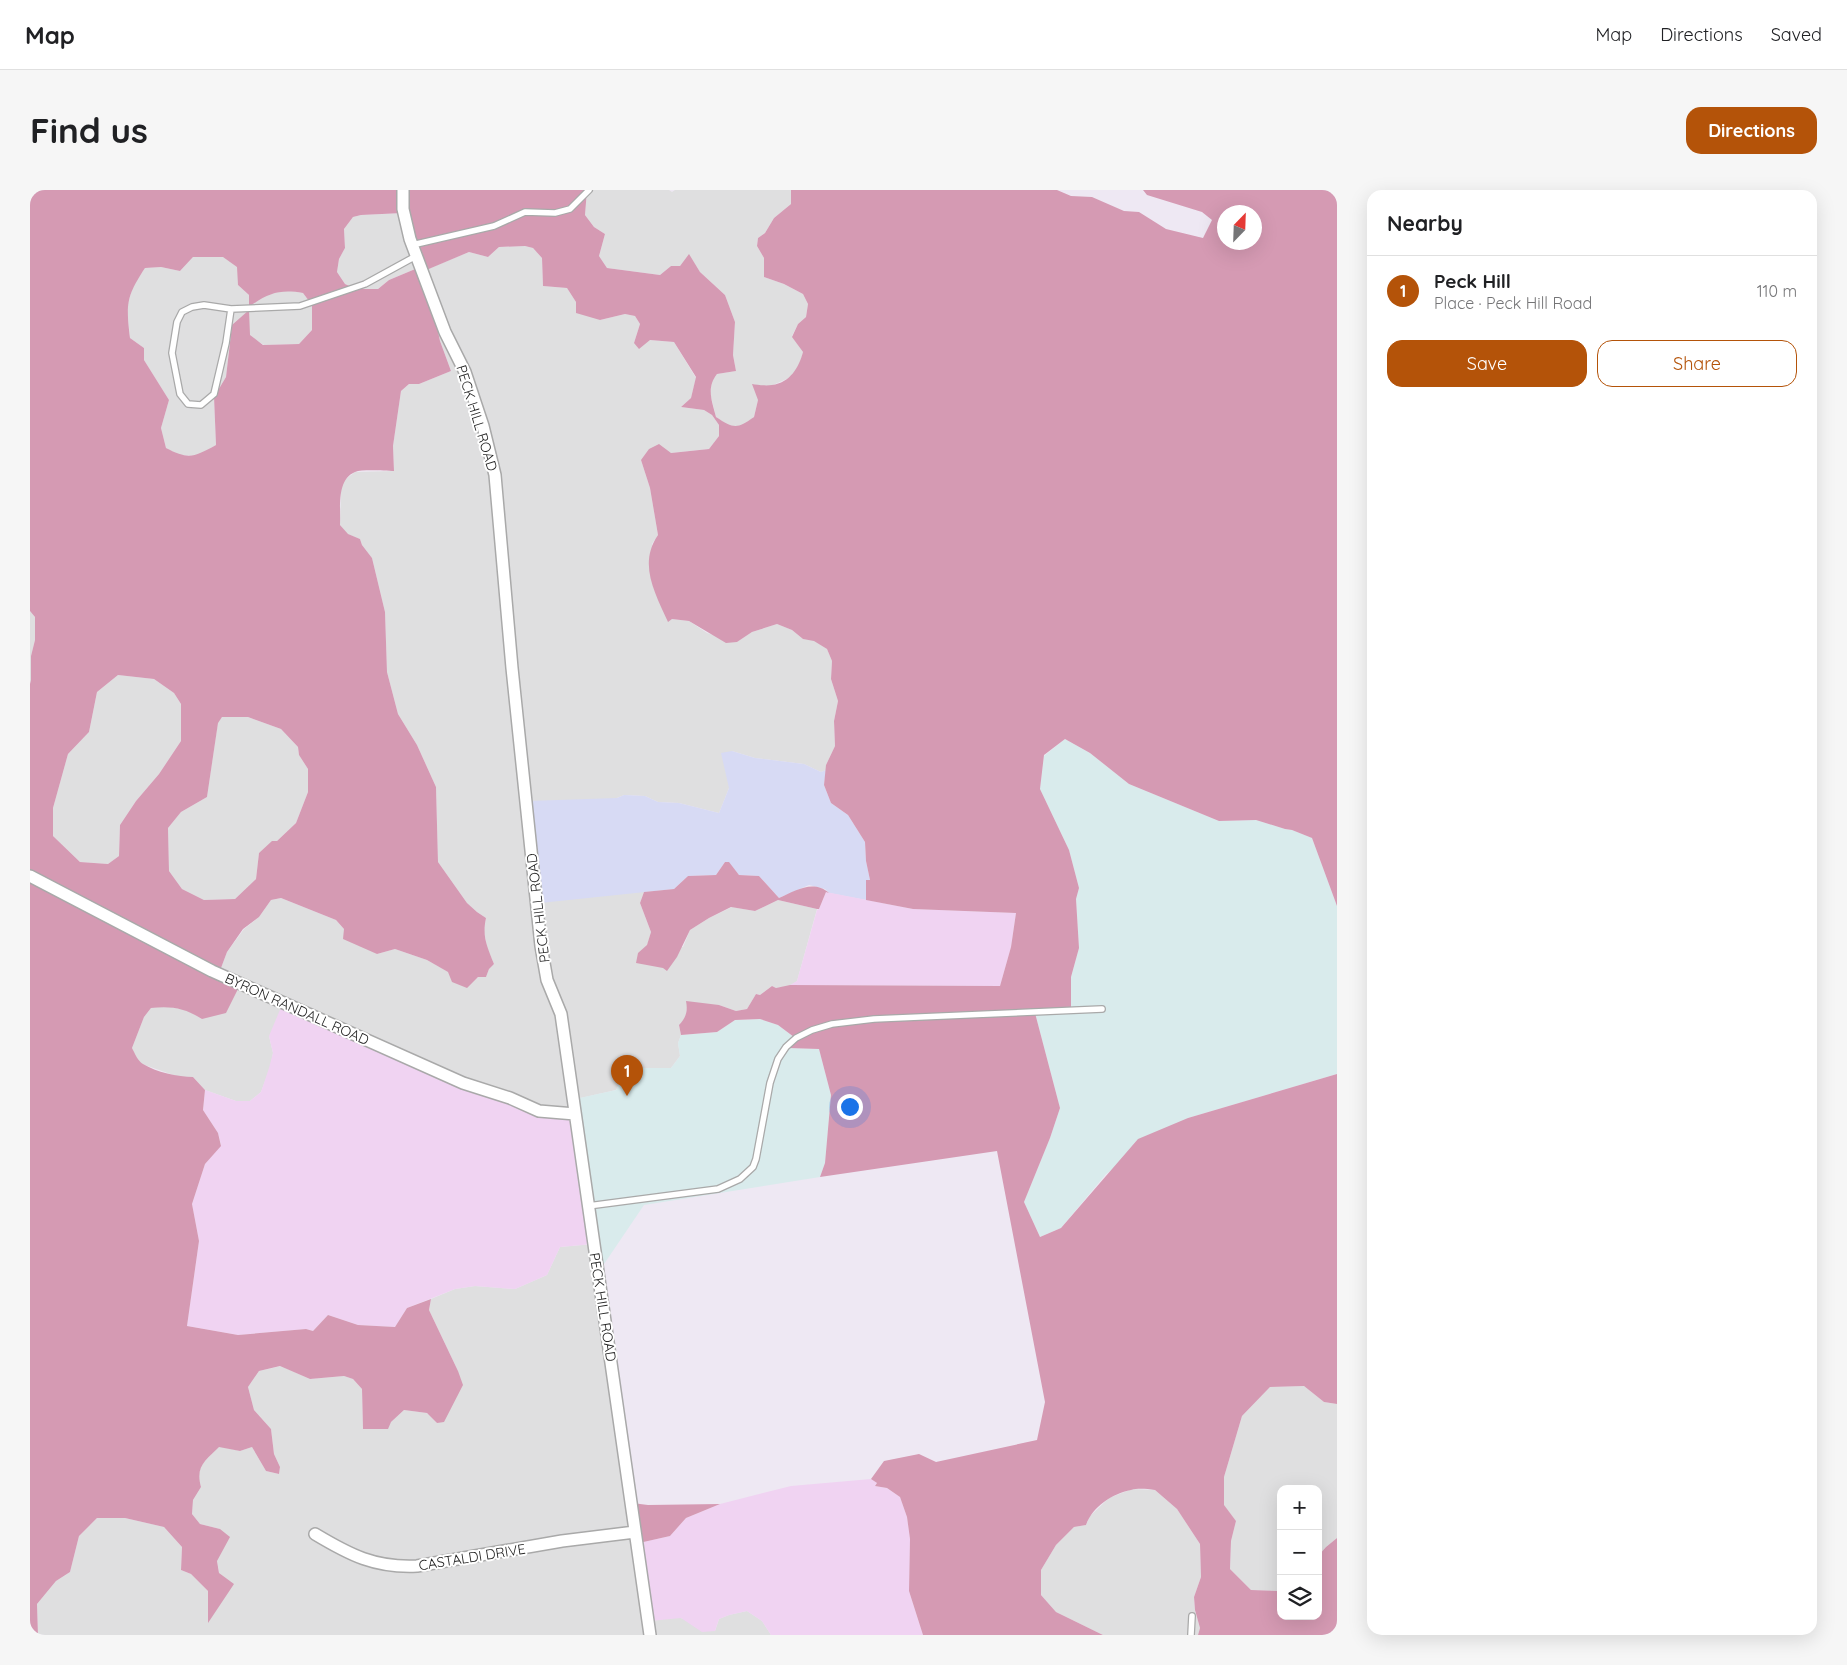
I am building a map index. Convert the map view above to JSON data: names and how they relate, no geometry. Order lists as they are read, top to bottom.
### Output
{
  "streets": {
    "street": ["PECK HILL ROAD", "BYRON RANDALL ROAD", "CASTALDI DRIVE"]
  },
  "crossings": [
    ["PECK HILL ROAD", "BYRON RANDALL ROAD"],
    ["PECK HILL ROAD", "CASTALDI DRIVE"]
  ],
  "north": "top right",
  "page": {
    "header": "Map",
    "nav": ["Map", "Directions", "Saved"],
    "buttons": [
      "Directions",
      ["Save", "Share"]
    ],
    "title": "Find us",
    "heading": "Nearby",
    "list": [
      {
        "mark": "1",
        "name": "Peck Hill",
        "note": "Place · Peck Hill Road",
        "value": "110 m"
      }
    ],
    "pins": "1",
    "map_buttons": ["+", "−"]
  }
}
